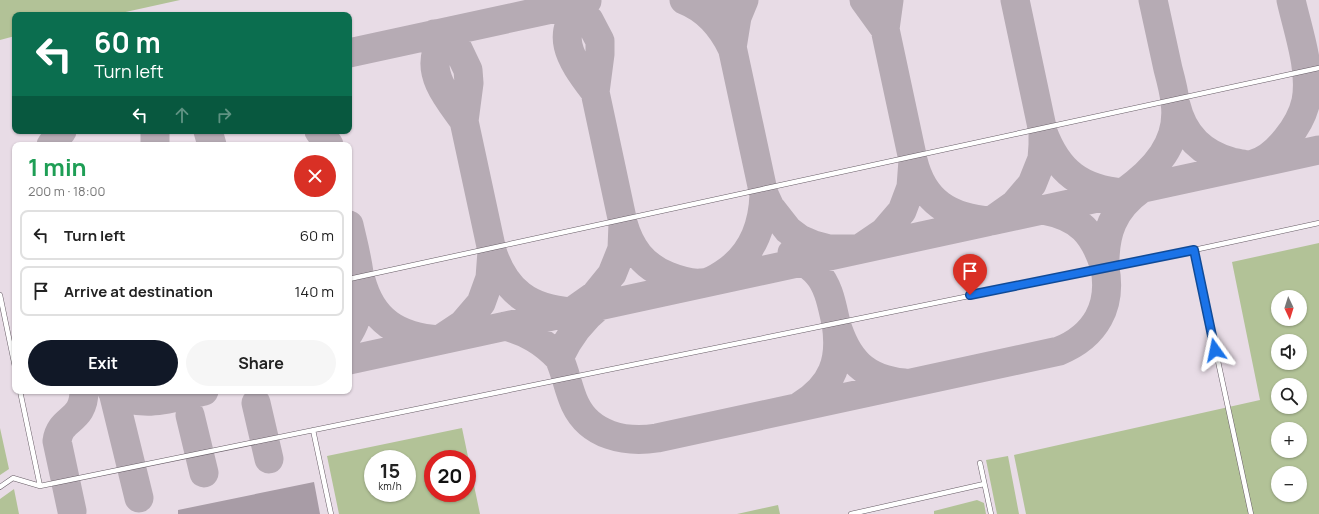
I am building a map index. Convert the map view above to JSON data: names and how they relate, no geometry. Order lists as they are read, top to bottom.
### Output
{
  "north": "bottom",
  "page": {
    "turn": ["60 m", "Turn left"],
    "heading": ["1 min", "200 m · 18:00"],
    "list": [
      {
        "name": "Turn left",
        "value": "60 m"
      },
      {
        "name": "Arrive at destination",
        "value": "140 m"
      }
    ],
    "map_buttons": ["+", "−"],
    "buttons": ["Exit", "Share"],
    "speed": "15 km/h",
    "limit": "20"
  }
}
